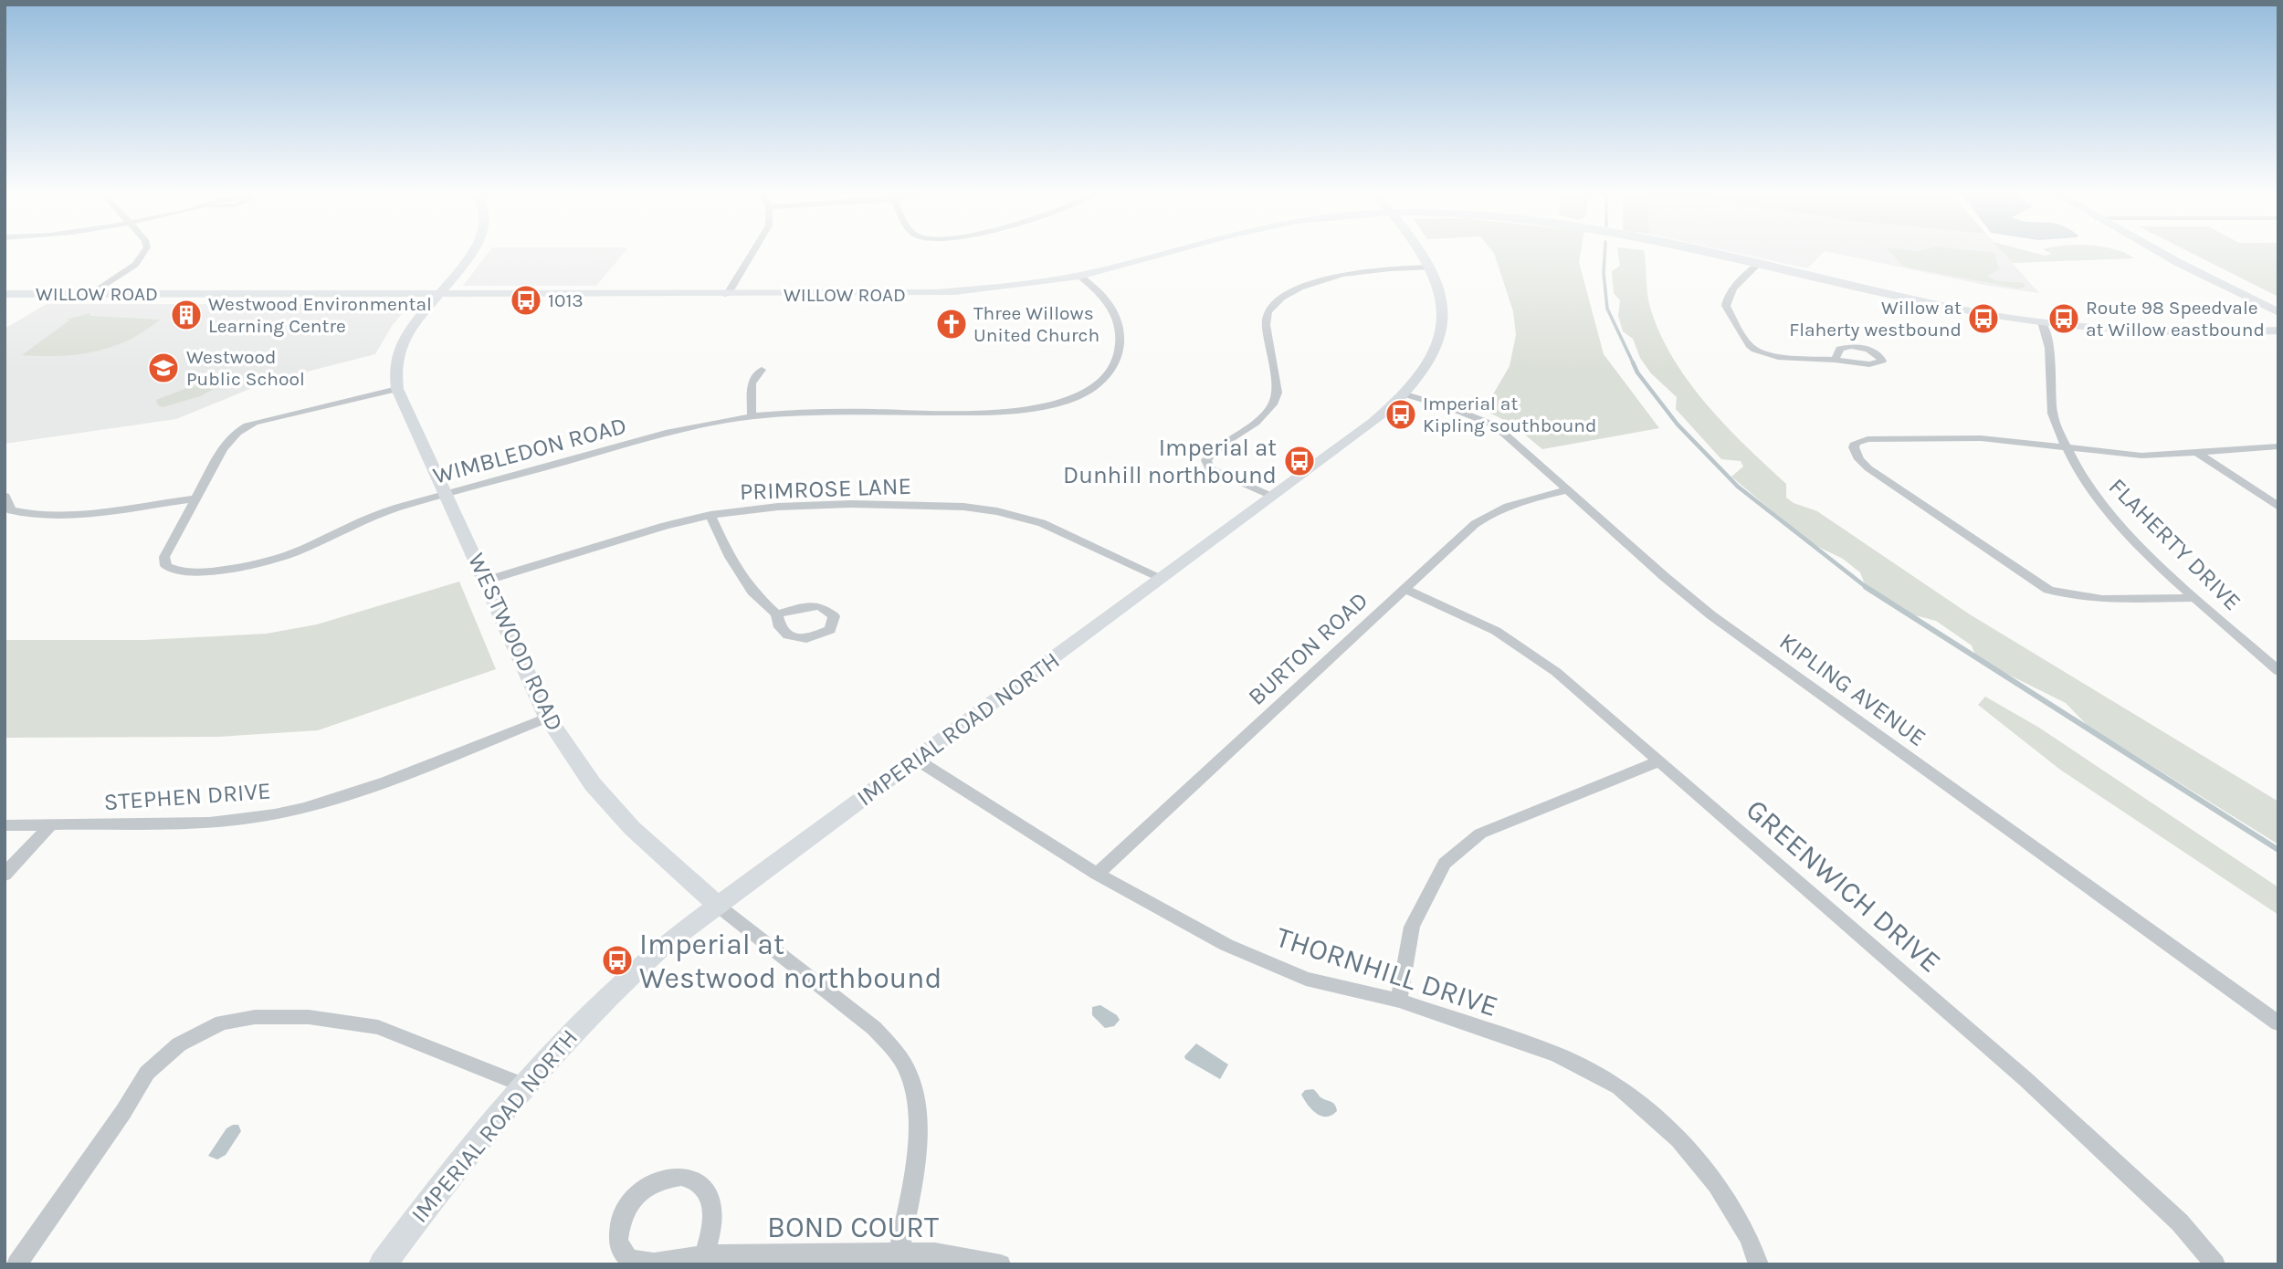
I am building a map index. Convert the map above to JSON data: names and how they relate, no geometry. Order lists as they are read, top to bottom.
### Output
{
  "streets": {
    "street": [
      "WILLOW ROAD",
      "WIMBLEDON ROAD",
      "PRIMROSE LANE",
      "FLAHERTY DRIVE",
      "WESTWOOD ROAD",
      "BURTON ROAD",
      "KIPLING AVENUE",
      "IMPERIAL ROAD NORTH",
      "STEPHEN DRIVE",
      "GREENWICH DRIVE",
      "THORNHILL DRIVE",
      "BOND COURT"
    ]
  },
  "crossings": [
    ["WILLOW ROAD", "WIMBLEDON ROAD"],
    ["WILLOW ROAD", "FLAHERTY DRIVE"],
    ["WILLOW ROAD", "WESTWOOD ROAD"],
    ["WIMBLEDON ROAD", "WESTWOOD ROAD"],
    ["PRIMROSE LANE", "WESTWOOD ROAD"],
    ["PRIMROSE LANE", "IMPERIAL ROAD NORTH"],
    ["WESTWOOD ROAD", "IMPERIAL ROAD NORTH"],
    ["WESTWOOD ROAD", "STEPHEN DRIVE"],
    ["WESTWOOD ROAD", "BOND COURT"],
    ["BURTON ROAD", "KIPLING AVENUE"],
    ["BURTON ROAD", "GREENWICH DRIVE"],
    ["BURTON ROAD", "THORNHILL DRIVE"],
    ["KIPLING AVENUE", "IMPERIAL ROAD NORTH"],
    ["IMPERIAL ROAD NORTH", "THORNHILL DRIVE"]
  ],
  "places": {
    "bus stop": [
      "1013",
      "Willow at Flaherty westbound",
      "Route 98 Speedvale at Willow eastbound",
      "Imperial at Kipling southbound",
      "Imperial at Dunhill northbound",
      "Imperial at Westwood northbound"
    ],
    "building": ["Westwood Environmental Learning Centre"],
    "church": ["Three Willows United Church"],
    "school or university": ["Westwood Public School"]
  }
}
